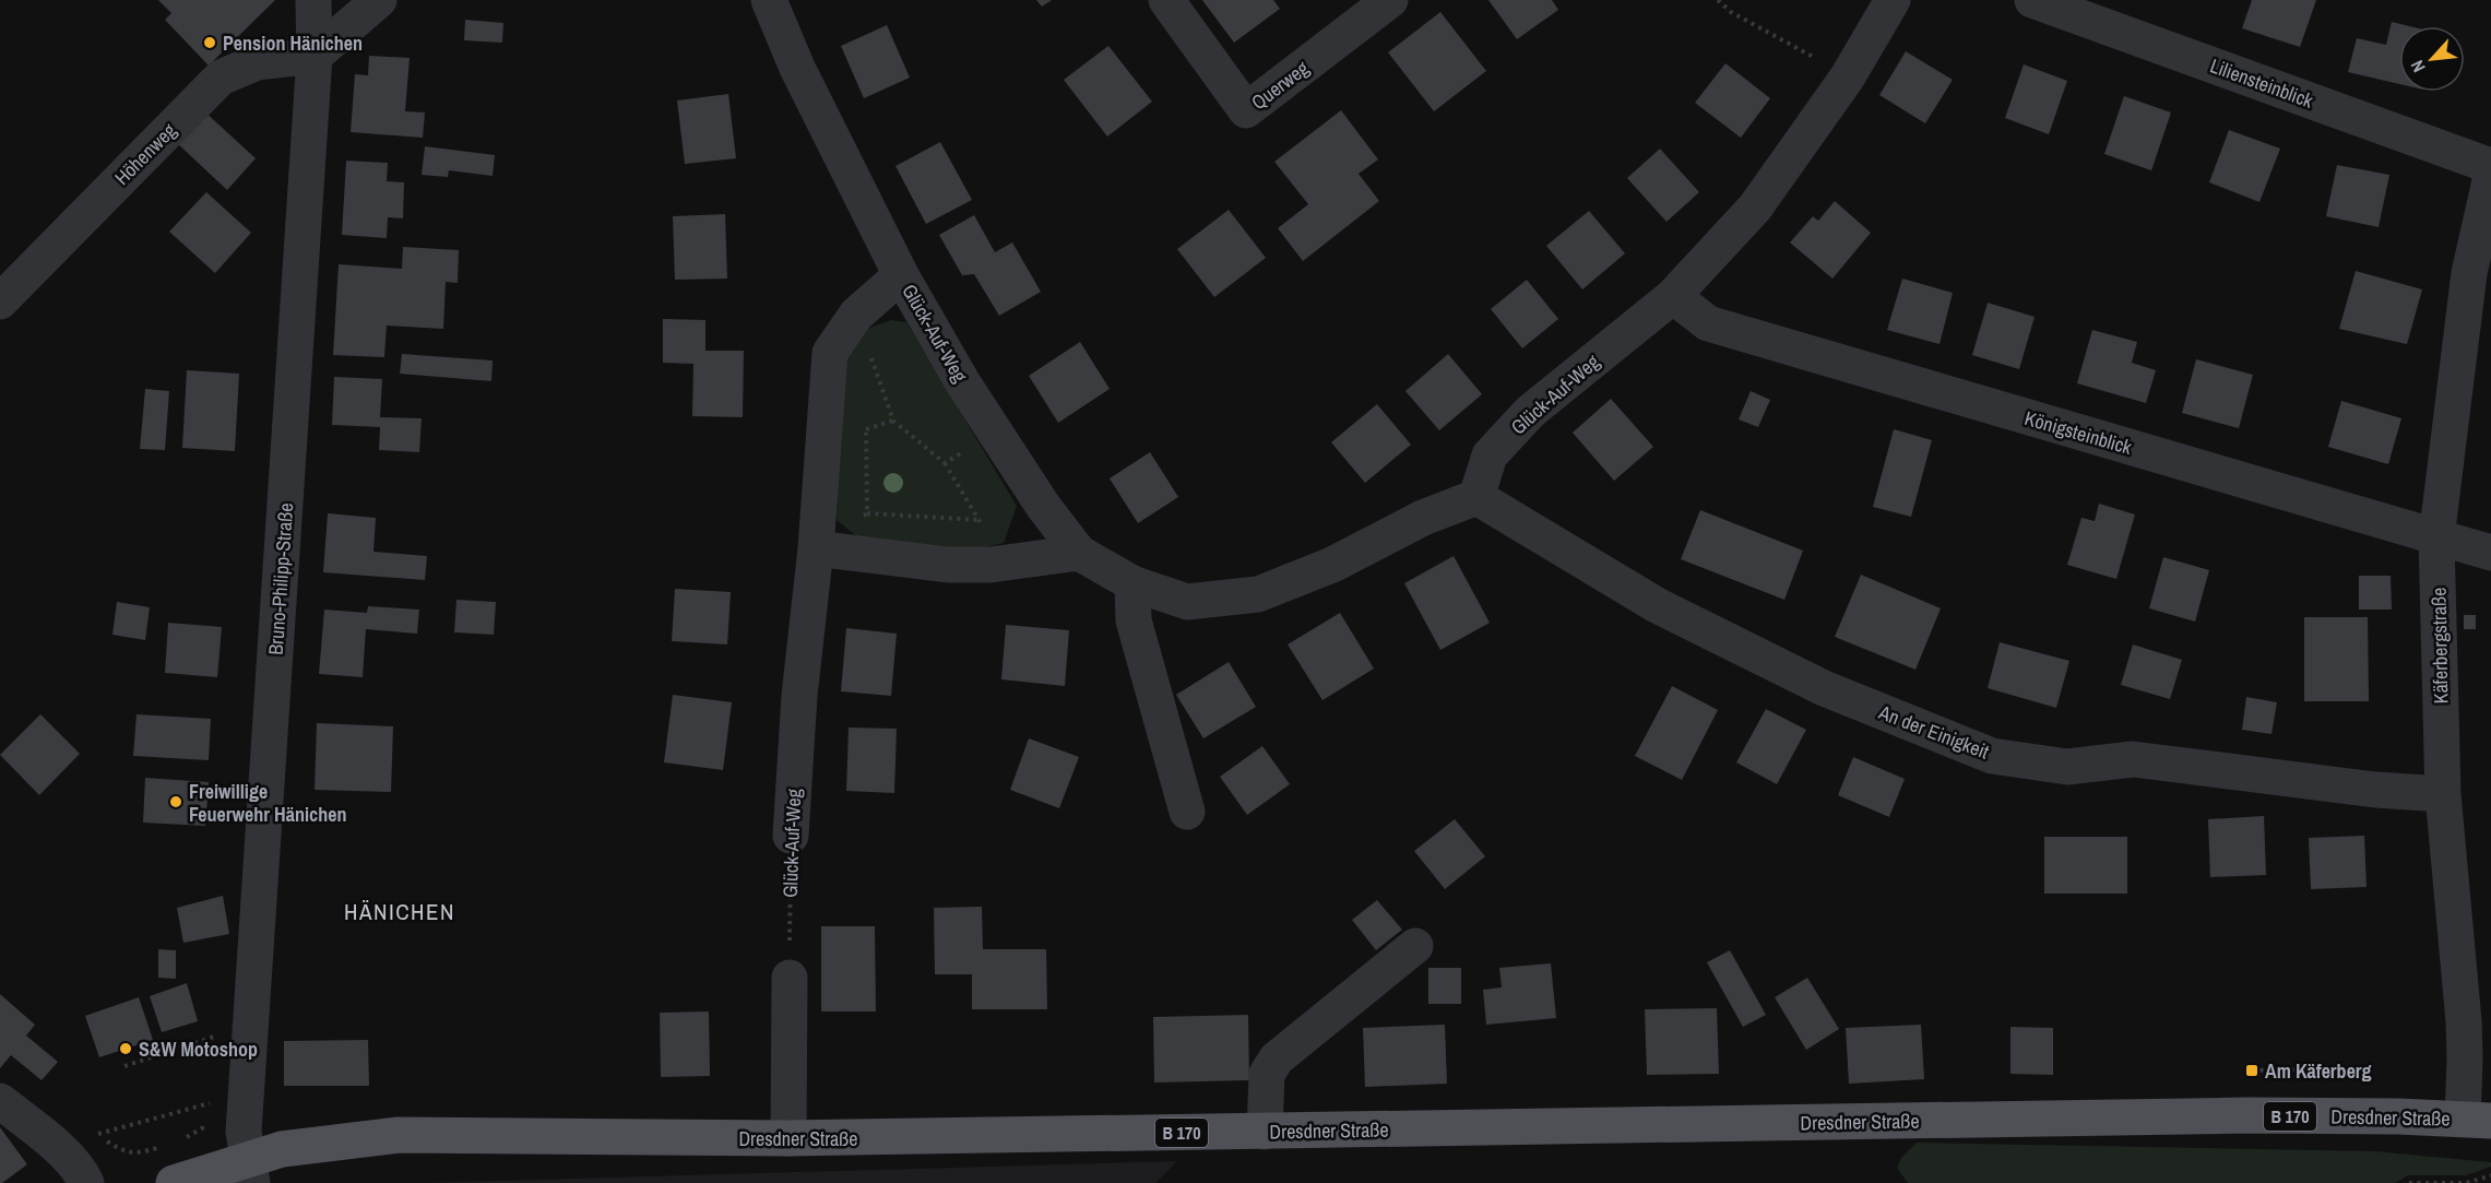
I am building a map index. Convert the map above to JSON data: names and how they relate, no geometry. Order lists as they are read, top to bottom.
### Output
{
  "streets": {
    "main road": ["B 170", "Dresdner Straße"],
    "street": [
      "Liliensteinblick",
      "Querweg",
      "Höhenweg",
      "Glück-Auf-Weg",
      "Königsteinblick",
      "Bruno-Philipp-Straße",
      "Käferbergstraße",
      "An der Einigkeit"
    ]
  },
  "crossings": [
    ["Höhenweg", "Bruno-Philipp-Straße"],
    ["Glück-Auf-Weg", "Königsteinblick"],
    ["Glück-Auf-Weg", "An der Einigkeit"],
    ["Königsteinblick", "Käferbergstraße"],
    ["Bruno-Philipp-Straße", "Dresdner Straße"],
    ["Käferbergstraße", "An der Einigkeit"],
    ["Käferbergstraße", "Dresdner Straße"]
  ],
  "districts": ["HÄNICHEN"],
  "places": {
    "other": ["Pension Hänichen", "Freiwillige Feuerwehr Hänichen", "S&W Motoshop"],
    "transit": ["Am Käferberg"]
  },
  "north": "bottom left"
}
